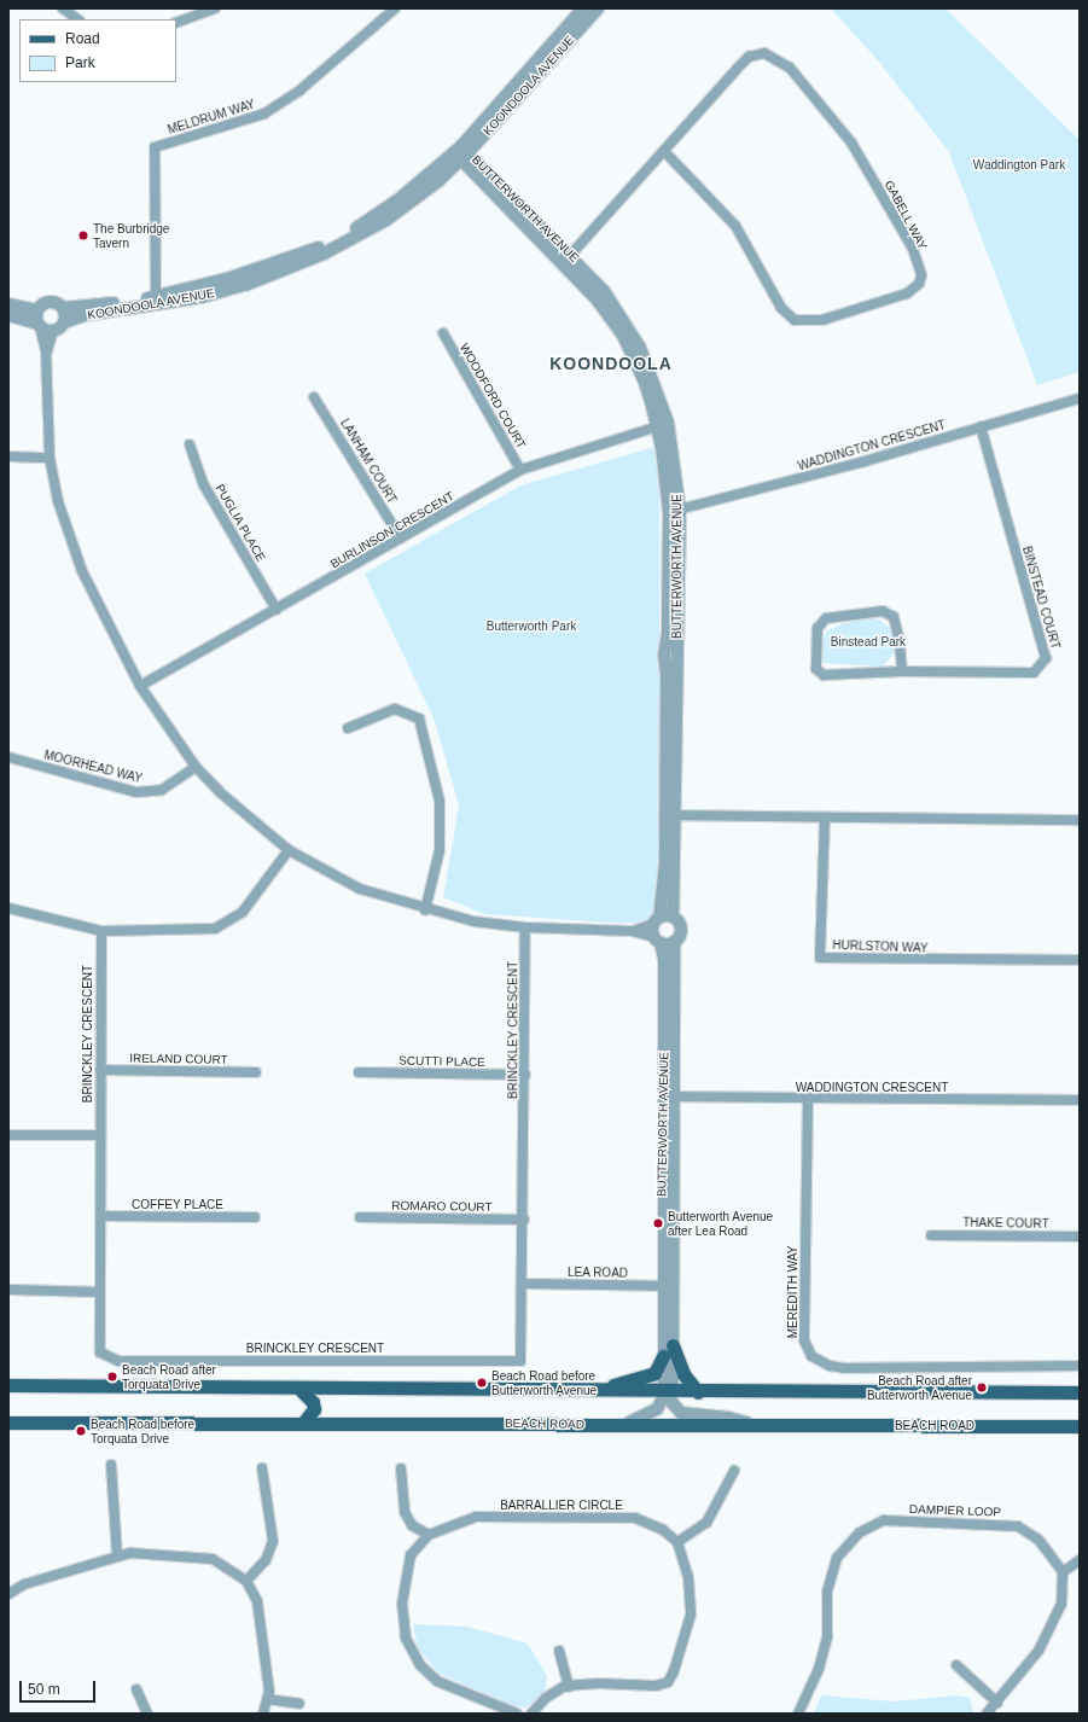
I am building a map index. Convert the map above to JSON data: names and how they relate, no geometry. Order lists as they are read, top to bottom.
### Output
{
  "streets": {
    "main road": ["BEACH ROAD"],
    "street": [
      "KOONDOOLA AVENUE",
      "MELDRUM WAY",
      "BUTTERWORTH AVENUE",
      "GABELL WAY",
      "WOODFORD COURT",
      "WADDINGTON CRESCENT",
      "LANHAM COURT",
      "PUGLIA PLACE",
      "BURLINSON CRESCENT",
      "BINSTEAD COURT",
      "MOORHEAD WAY",
      "HURLSTON WAY",
      "BRINCKLEY CRESCENT",
      "IRELAND COURT",
      "SCUTTI PLACE",
      "COFFEY PLACE",
      "ROMARO COURT",
      "THAKE COURT",
      "LEA ROAD",
      "MEREDITH WAY",
      "BARRALLIER CIRCLE",
      "DAMPIER LOOP"
    ]
  },
  "crossings": [
    ["KOONDOOLA AVENUE", "MELDRUM WAY"],
    ["KOONDOOLA AVENUE", "BUTTERWORTH AVENUE"],
    ["BUTTERWORTH AVENUE", "GABELL WAY"],
    ["BUTTERWORTH AVENUE", "WADDINGTON CRESCENT"],
    ["BUTTERWORTH AVENUE", "BURLINSON CRESCENT"],
    ["BUTTERWORTH AVENUE", "LEA ROAD"],
    ["BUTTERWORTH AVENUE", "BEACH ROAD"],
    ["WOODFORD COURT", "BURLINSON CRESCENT"],
    ["WADDINGTON CRESCENT", "BINSTEAD COURT"],
    ["WADDINGTON CRESCENT", "MEREDITH WAY"],
    ["LANHAM COURT", "BURLINSON CRESCENT"],
    ["PUGLIA PLACE", "BURLINSON CRESCENT"],
    ["BRINCKLEY CRESCENT", "IRELAND COURT"],
    ["BRINCKLEY CRESCENT", "SCUTTI PLACE"],
    ["BRINCKLEY CRESCENT", "COFFEY PLACE"],
    ["BRINCKLEY CRESCENT", "ROMARO COURT"],
    ["BRINCKLEY CRESCENT", "LEA ROAD"]
  ],
  "districts": ["KOONDOOLA"],
  "parks": ["Waddington Park", "Butterworth Park", "Binstead Park"],
  "places": [
    "The Burbridge Tavern",
    "Butterworth Avenue after Lea Road",
    "Beach Road after Torquata Drive",
    "Beach Road before Butterworth Avenue",
    "Beach Road after Butterworth Avenue",
    "Beach Road before Torquata Drive"
  ],
  "legend": ["Road", "Park"],
  "scale_bar": "50 m"
}
